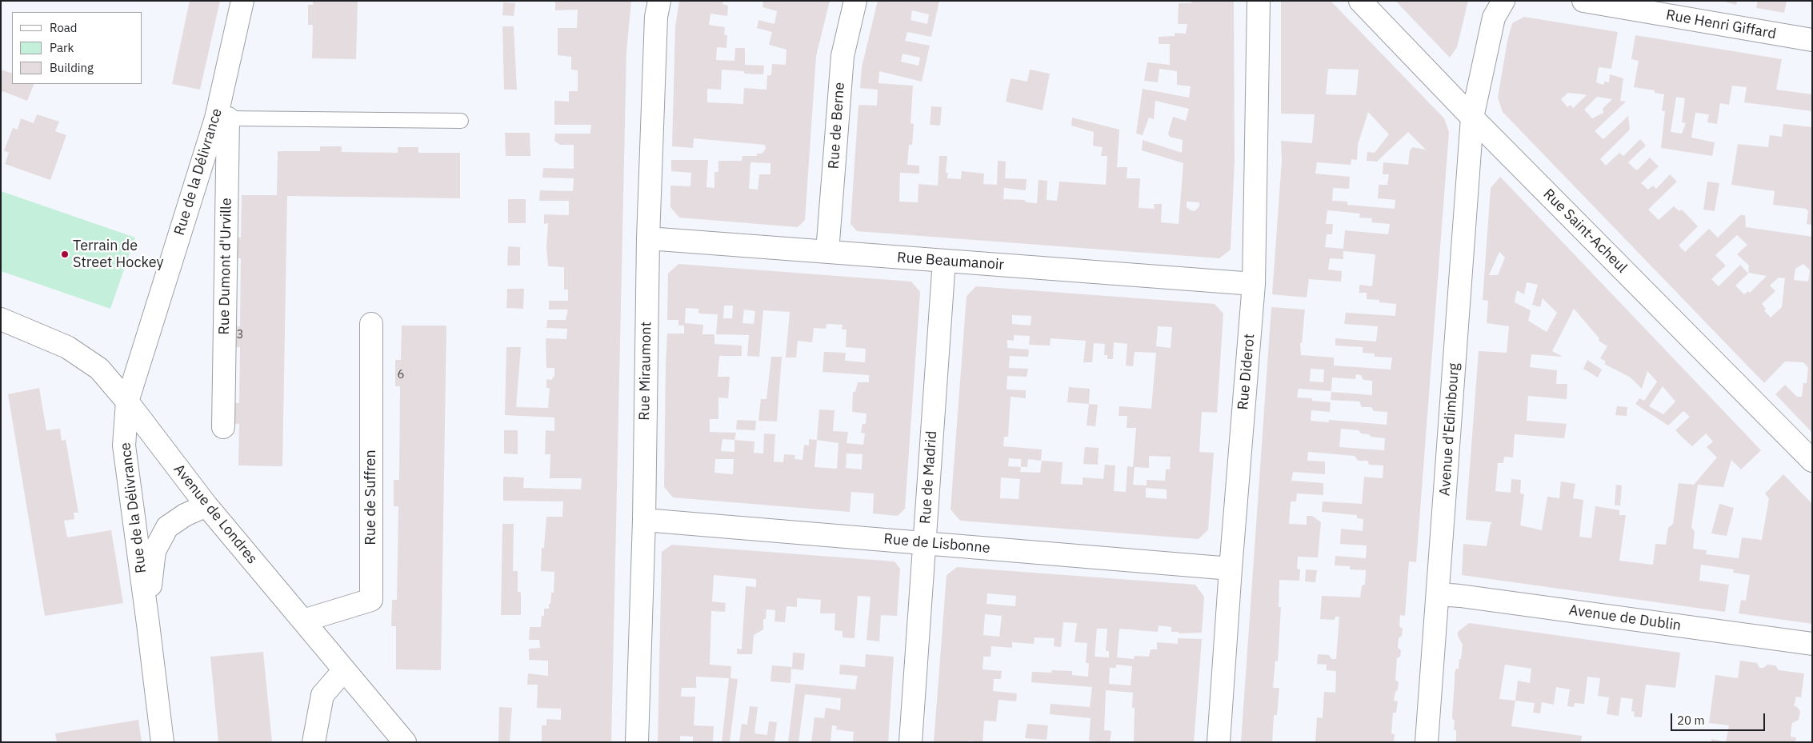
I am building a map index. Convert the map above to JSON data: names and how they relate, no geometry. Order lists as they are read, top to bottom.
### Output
{
  "streets": {
    "street": [
      "Rue Henri Giffard",
      "Rue de Berne",
      "Rue de la Délivrance",
      "Rue Saint-Acheul",
      "Rue Beaumanoir",
      "Rue Dumont d'Urville",
      "Rue Miraumont",
      "Rue Diderot",
      "Avenue d'Edimbourg",
      "Rue de Madrid",
      "Rue de Suffren",
      "Avenue de Londres",
      "Rue de Lisbonne",
      "Avenue de Dublin"
    ]
  },
  "crossings": [
    ["Rue de Berne", "Rue Beaumanoir"],
    ["Rue de la Délivrance", "Rue Dumont d'Urville"],
    ["Rue de la Délivrance", "Avenue de Londres"],
    ["Rue Saint-Acheul", "Avenue d'Edimbourg"],
    ["Rue Beaumanoir", "Rue Miraumont"],
    ["Rue Beaumanoir", "Rue Diderot"],
    ["Rue Beaumanoir", "Rue de Madrid"],
    ["Rue Miraumont", "Rue de Lisbonne"],
    ["Rue Diderot", "Rue de Lisbonne"],
    ["Avenue d'Edimbourg", "Avenue de Dublin"],
    ["Rue de Madrid", "Rue de Lisbonne"],
    ["Rue de Suffren", "Avenue de Londres"]
  ],
  "places": ["Terrain de Street Hockey"],
  "house_numbers": ["3", "6"],
  "legend": ["Road", "Park", "Building"],
  "scale_bar": "20 m"
}
